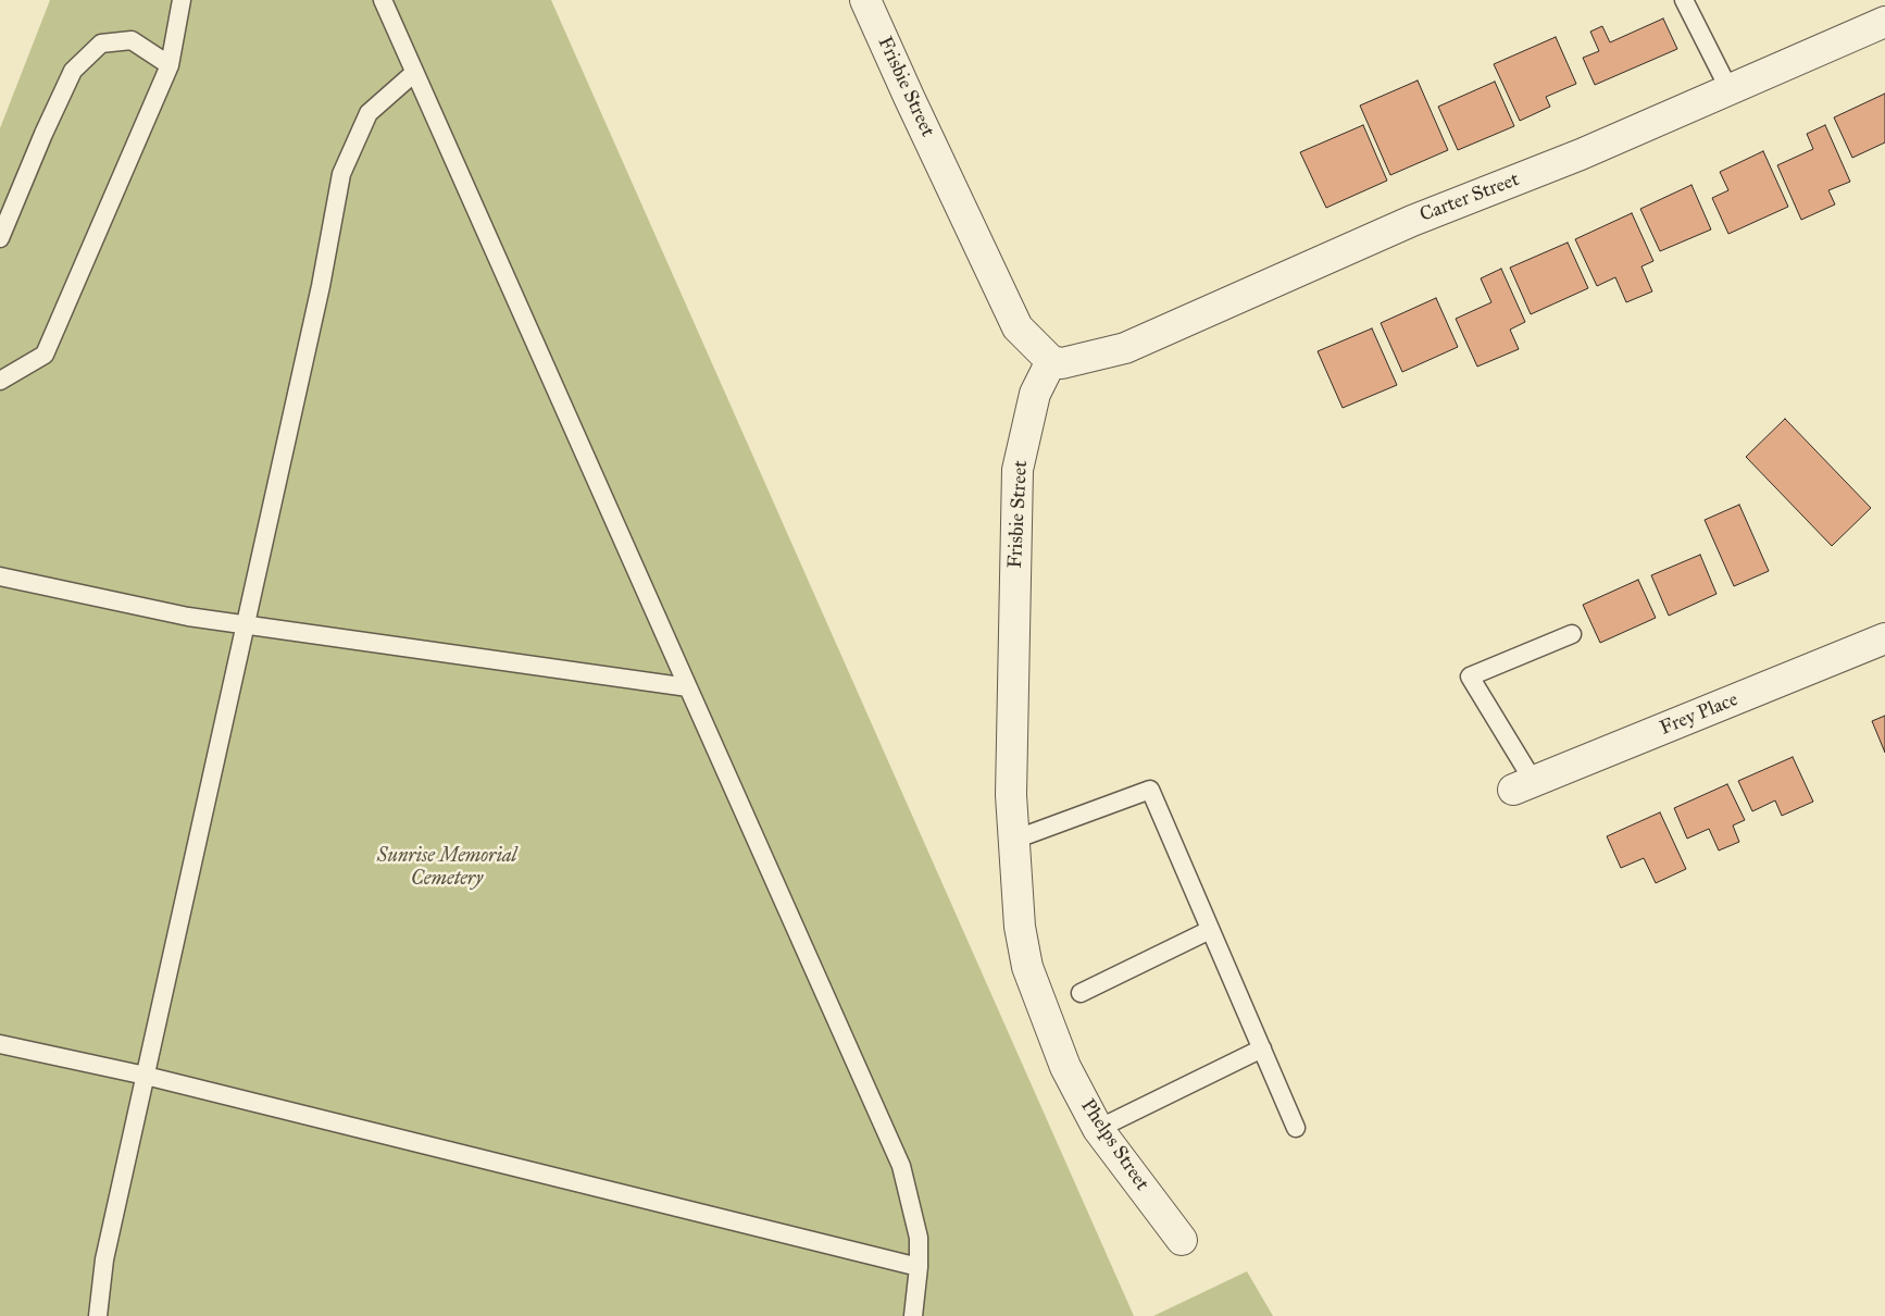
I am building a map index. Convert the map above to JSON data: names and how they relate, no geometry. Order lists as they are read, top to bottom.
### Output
{
  "streets": {
    "street": [
      "Frisbie Street",
      "Carter Street",
      "Frey Place",
      "Phelps Street"
    ]
  },
  "crossings": [
    ["Frisbie Street", "Carter Street"],
    ["Frisbie Street", "Phelps Street"]
  ],
  "parks": ["Sunrise Memorial Cemetery"]
}
